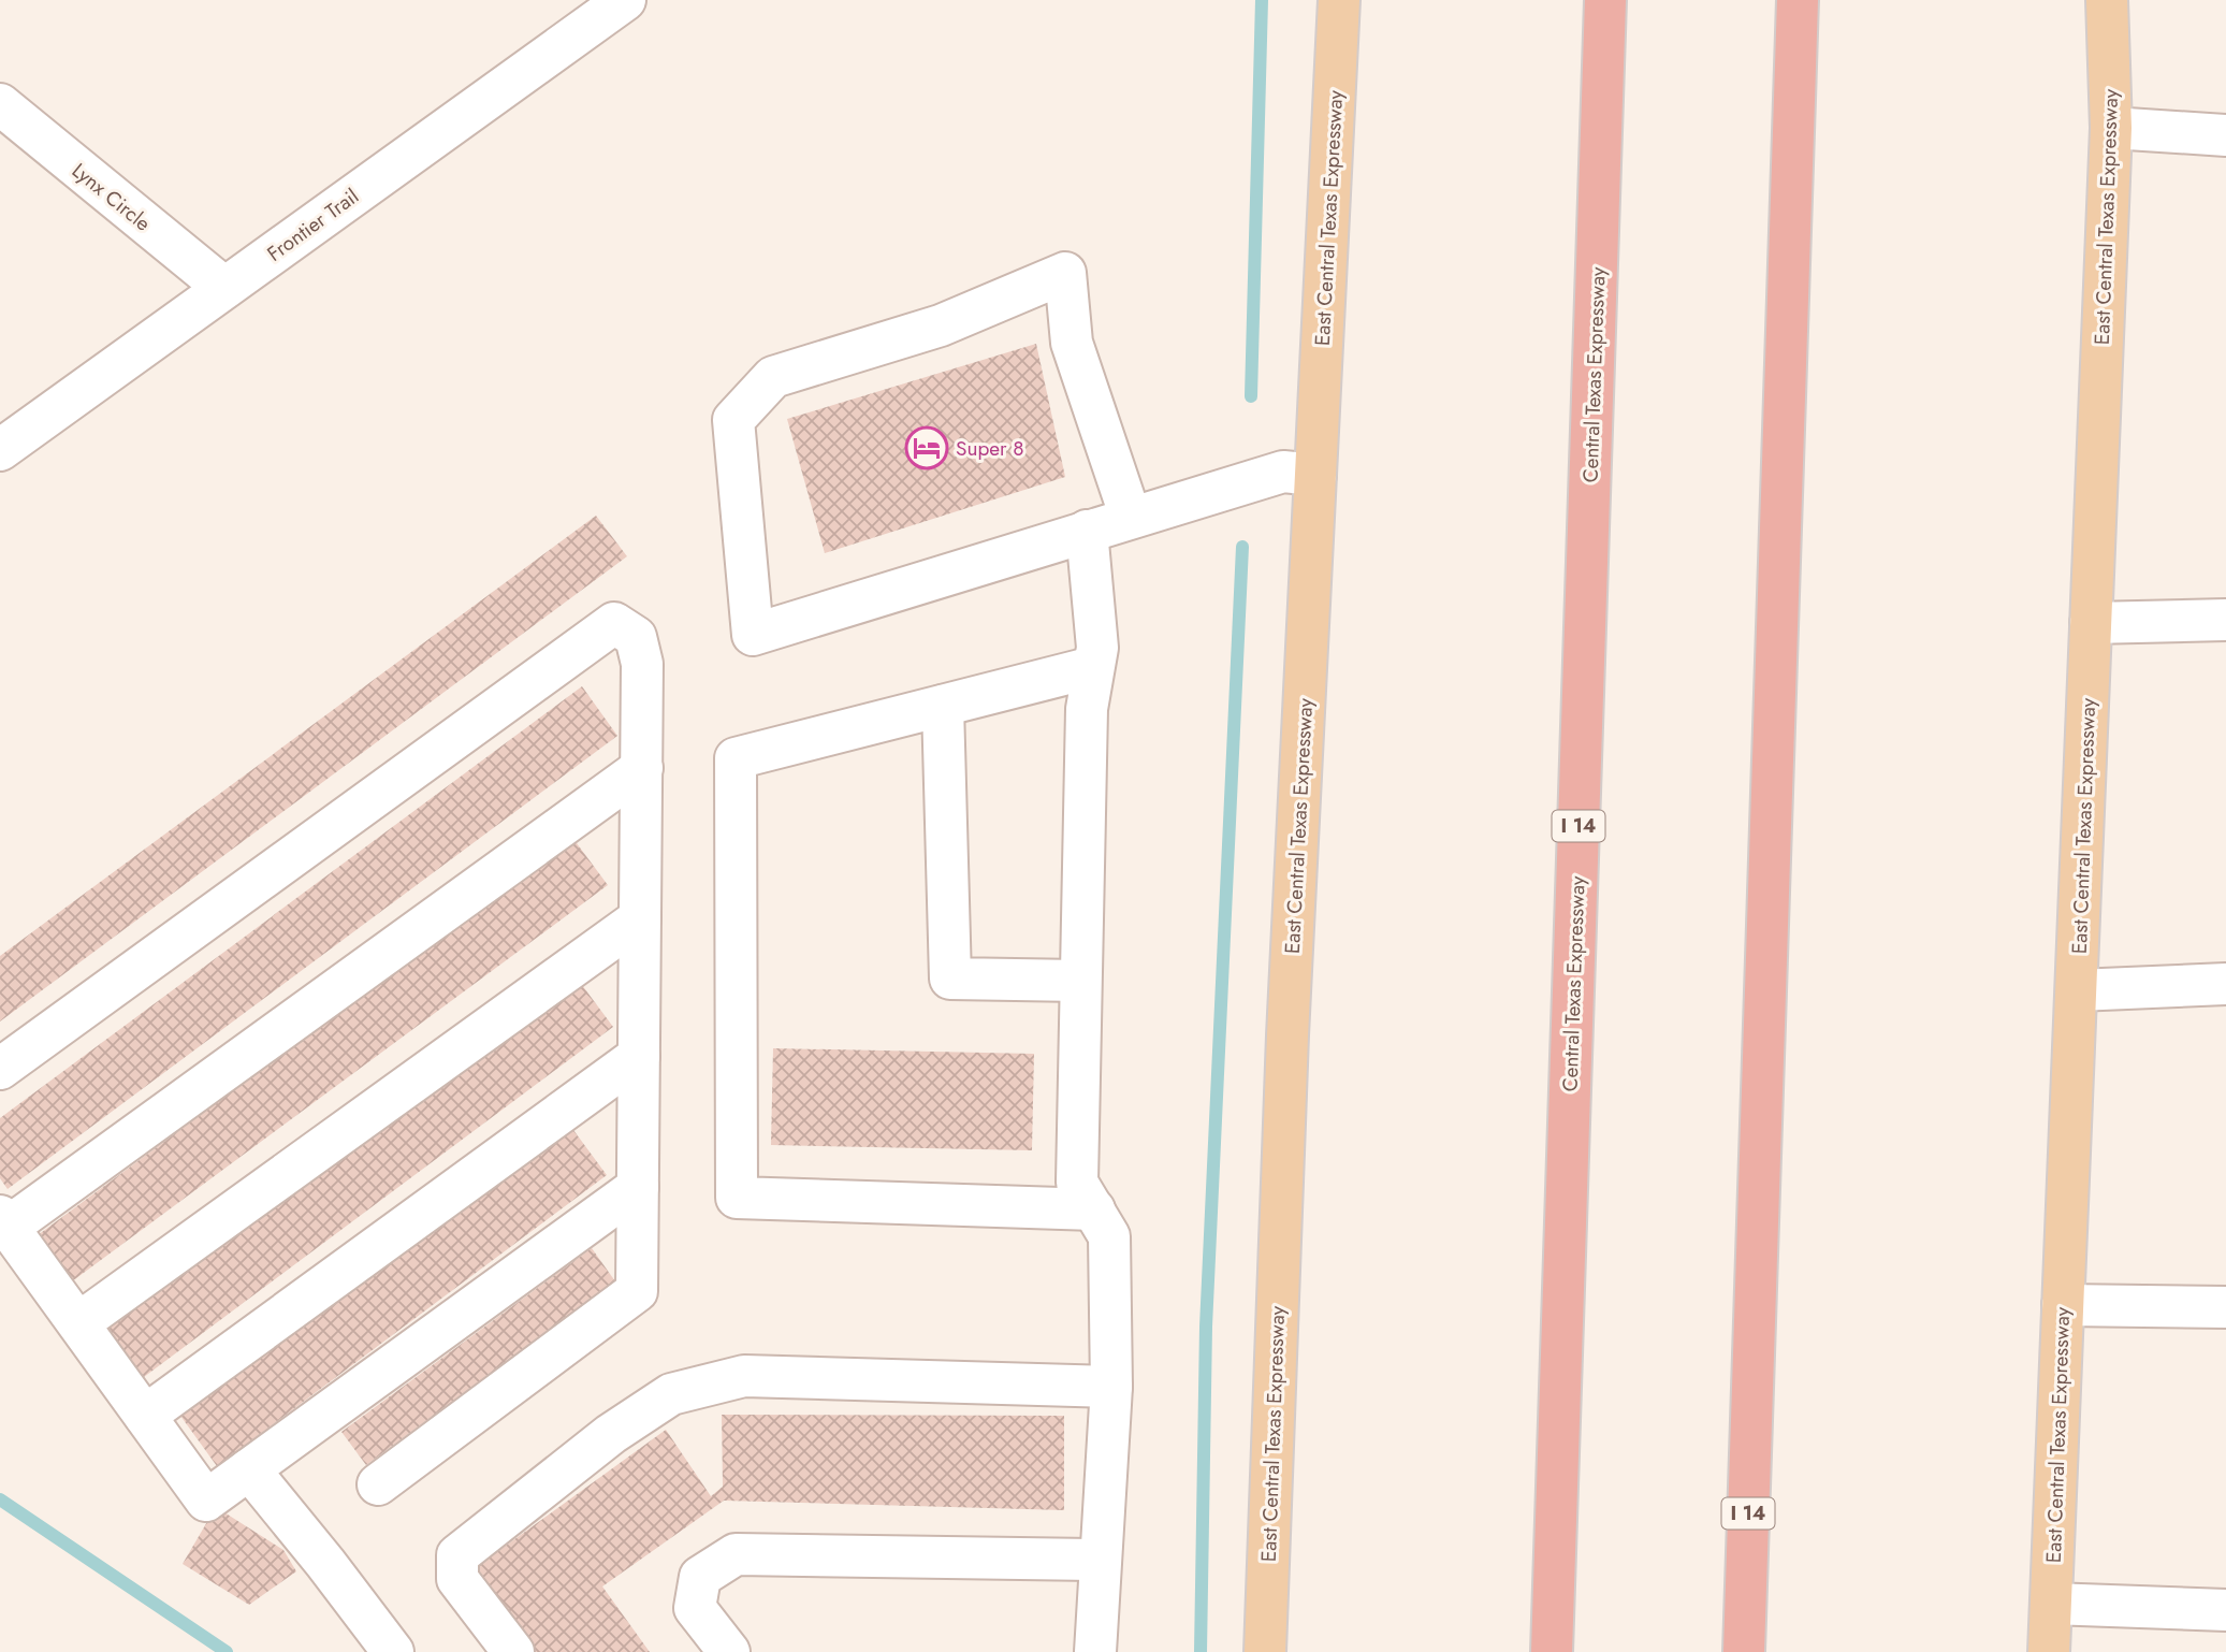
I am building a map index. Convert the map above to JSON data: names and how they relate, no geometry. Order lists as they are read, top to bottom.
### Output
{
  "streets": {
    "highway": ["Central Texas Expressway", "I 14"],
    "main road": ["East Central Texas Expressway"],
    "street": ["Lynx Circle", "Frontier Trail"]
  },
  "crossings": [
    ["Lynx Circle", "Frontier Trail"]
  ],
  "places": {
    "hotel": ["Super 8"]
  }
}
